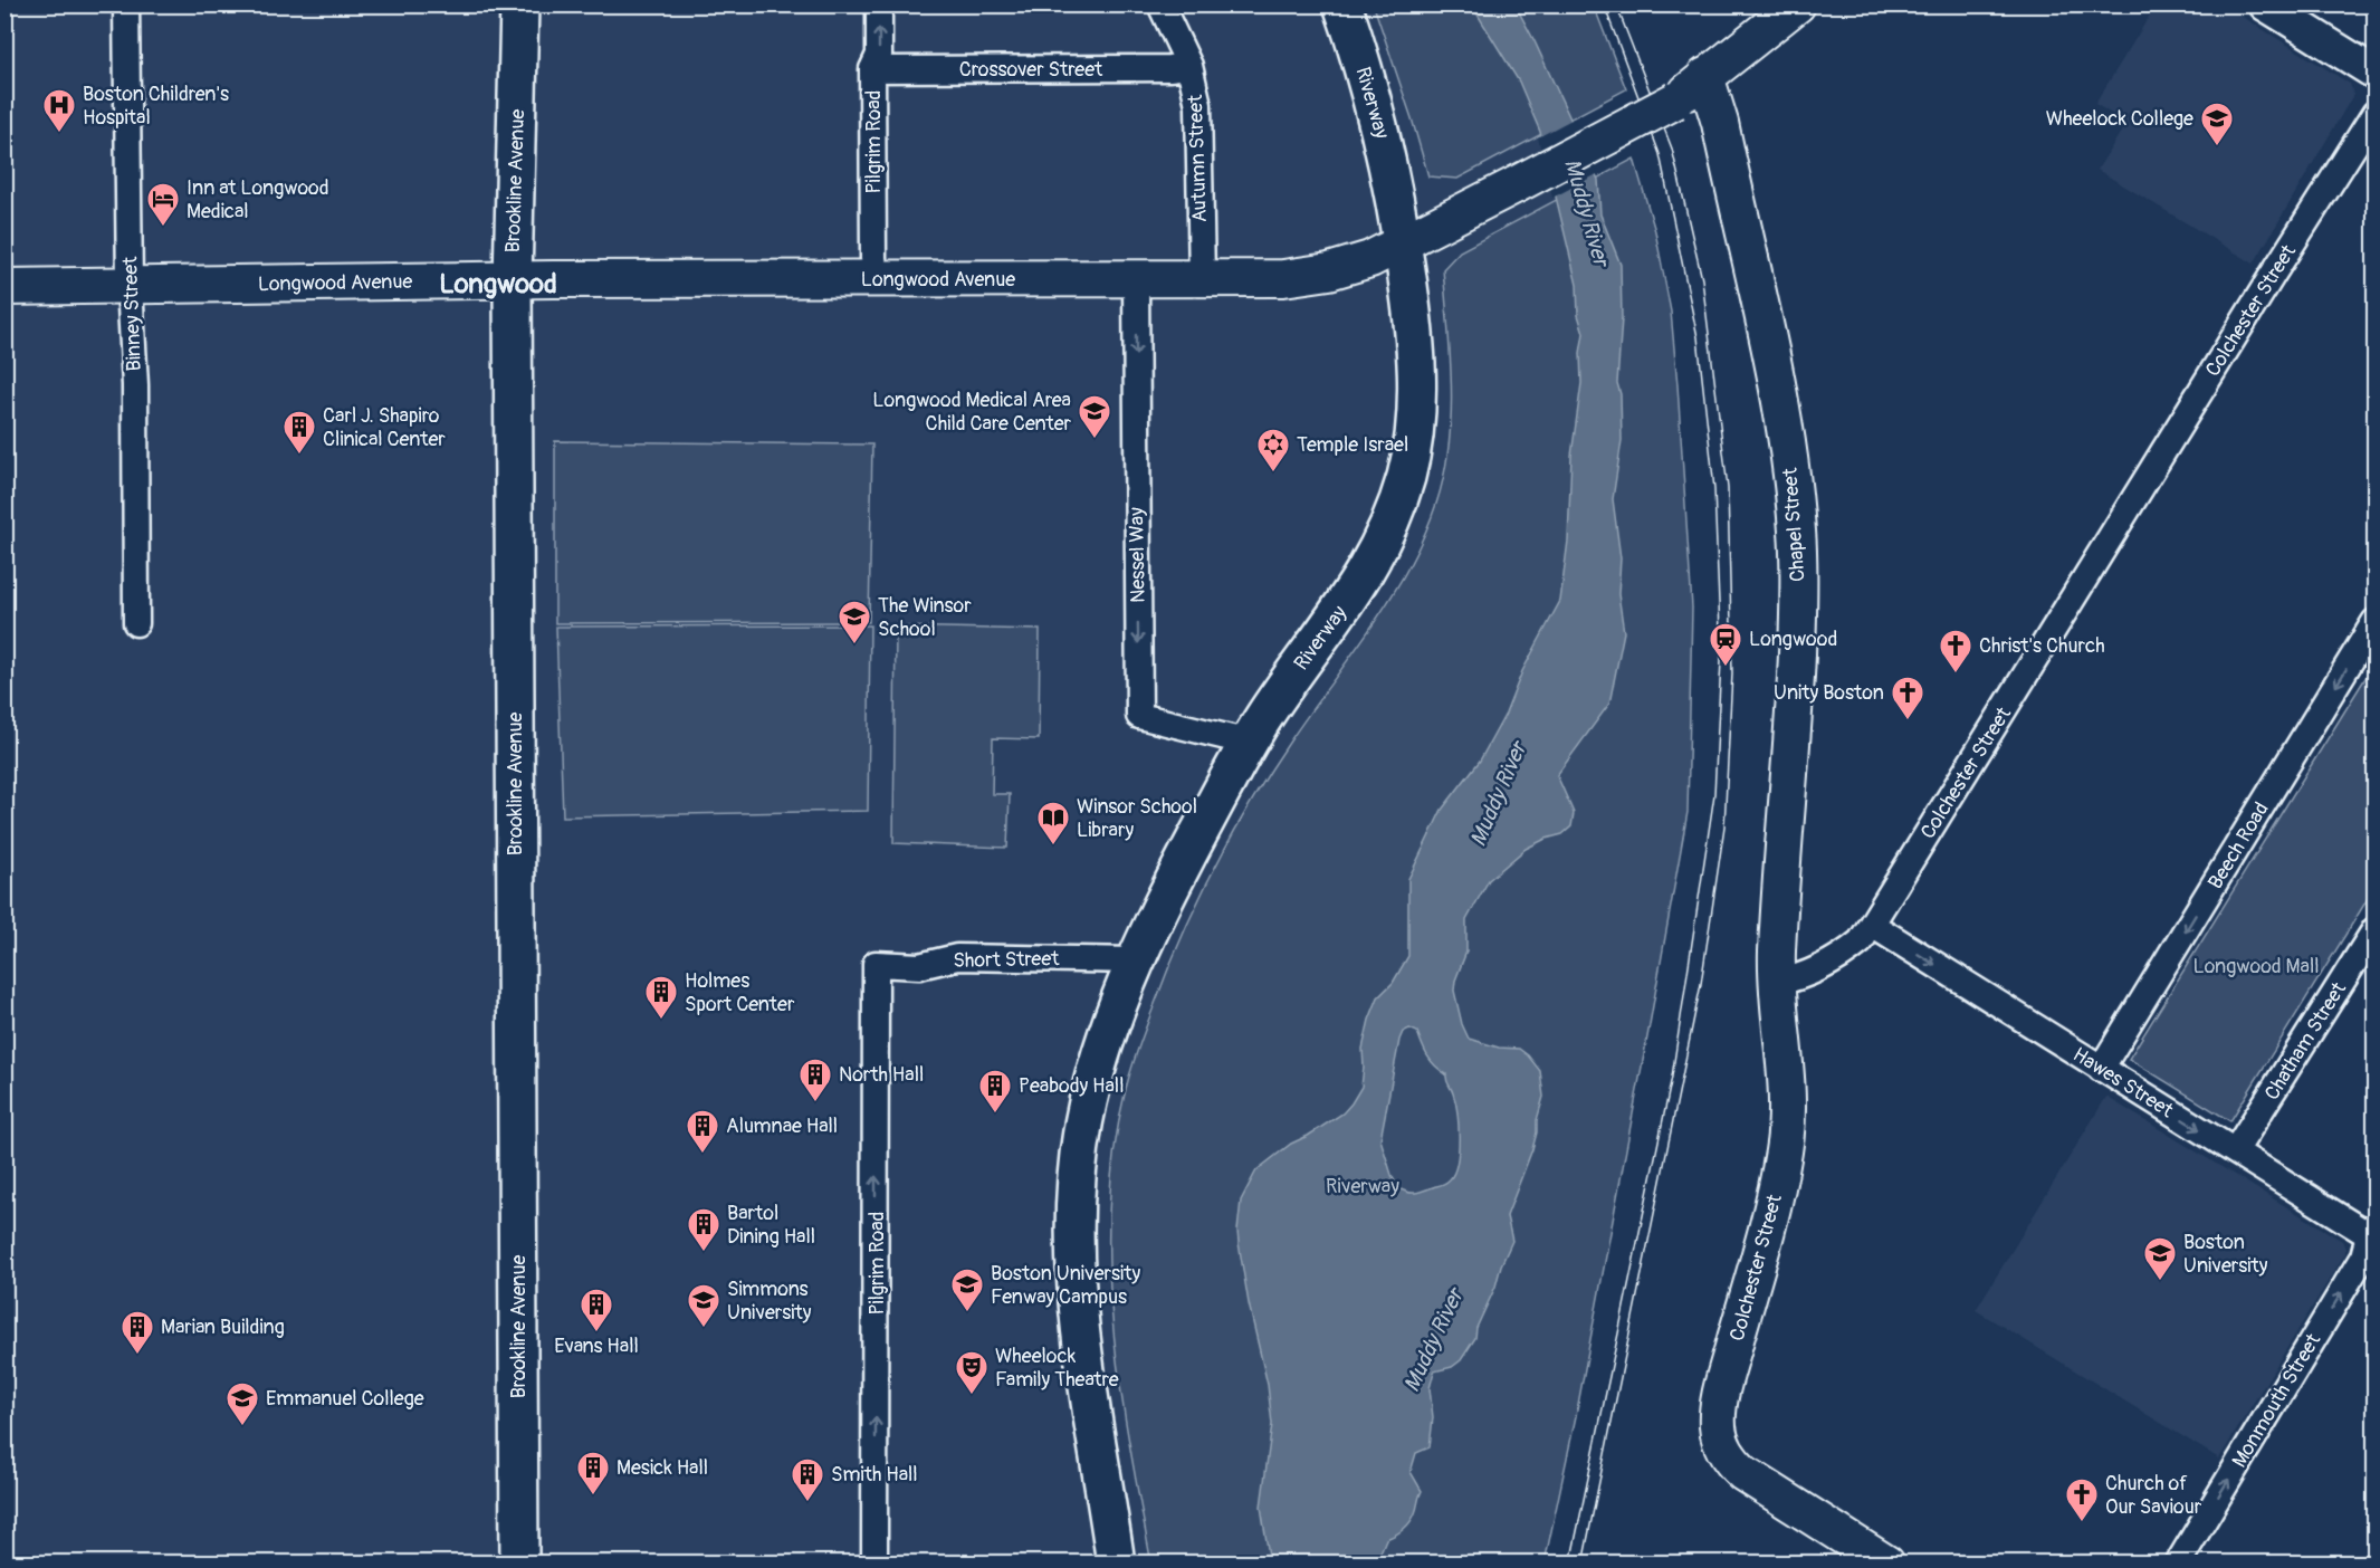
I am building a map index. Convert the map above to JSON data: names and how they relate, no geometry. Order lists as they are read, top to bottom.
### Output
{
  "streets": {
    "highway": ["Riverway", "Brookline Avenue"],
    "main road": ["Longwood Avenue", "Colchester Street", "Chapel Street"],
    "street": [
      "Crossover Street",
      "Pilgrim Road",
      "Autumn Street",
      "Binney Street",
      "Nessel Way",
      "Beech Road",
      "Short Street",
      "Chatham Street",
      "Hawes Street",
      "Monmouth Street"
    ]
  },
  "crossings": [
    ["Crossover Street", "Pilgrim Road"],
    ["Crossover Street", "Autumn Street"],
    ["Riverway", "Longwood Avenue"],
    ["Riverway", "Nessel Way"],
    ["Riverway", "Short Street"],
    ["Pilgrim Road", "Longwood Avenue"],
    ["Pilgrim Road", "Short Street"],
    ["Autumn Street", "Longwood Avenue"],
    ["Brookline Avenue", "Longwood Avenue"],
    ["Longwood Avenue", "Binney Street"],
    ["Longwood Avenue", "Chapel Street"],
    ["Longwood Avenue", "Nessel Way"],
    ["Colchester Street", "Chapel Street"],
    ["Colchester Street", "Hawes Street"],
    ["Beech Road", "Hawes Street"],
    ["Chatham Street", "Hawes Street"],
    ["Hawes Street", "Monmouth Street"]
  ],
  "one_way": [
    "Pilgrim Road",
    "Nessel Way",
    "Beech Road",
    "Hawes Street",
    "Monmouth Street"
  ],
  "districts": ["Longwood"],
  "water": ["Muddy River"],
  "parks": ["Longwood Mall", "Riverway"],
  "places": {
    "hospital": ["Boston Children's Hospital"],
    "school or university": [
      "Wheelock College",
      "Longwood Medical Area Child Care Center",
      "The Winsor School",
      "Boston University",
      "Boston University Fenway Campus",
      "Simmons University",
      "Emmanuel College"
    ],
    "hotel": ["Inn at Longwood Medical"],
    "building": [
      "Carl J. Shapiro Clinical Center",
      "Holmes Sport Center",
      "North Hall",
      "Peabody Hall",
      "Alumnae Hall",
      "Bartol Dining Hall",
      "Evans Hall",
      "Marian Building",
      "Mesick Hall",
      "Smith Hall"
    ],
    "synagogue": ["Temple Israel"],
    "station": ["Longwood"],
    "church": ["Christ's Church", "Unity Boston", "Church of Our Saviour"],
    "library": ["Winsor School Library"],
    "theatre": ["Wheelock Family Theatre"]
  }
}
